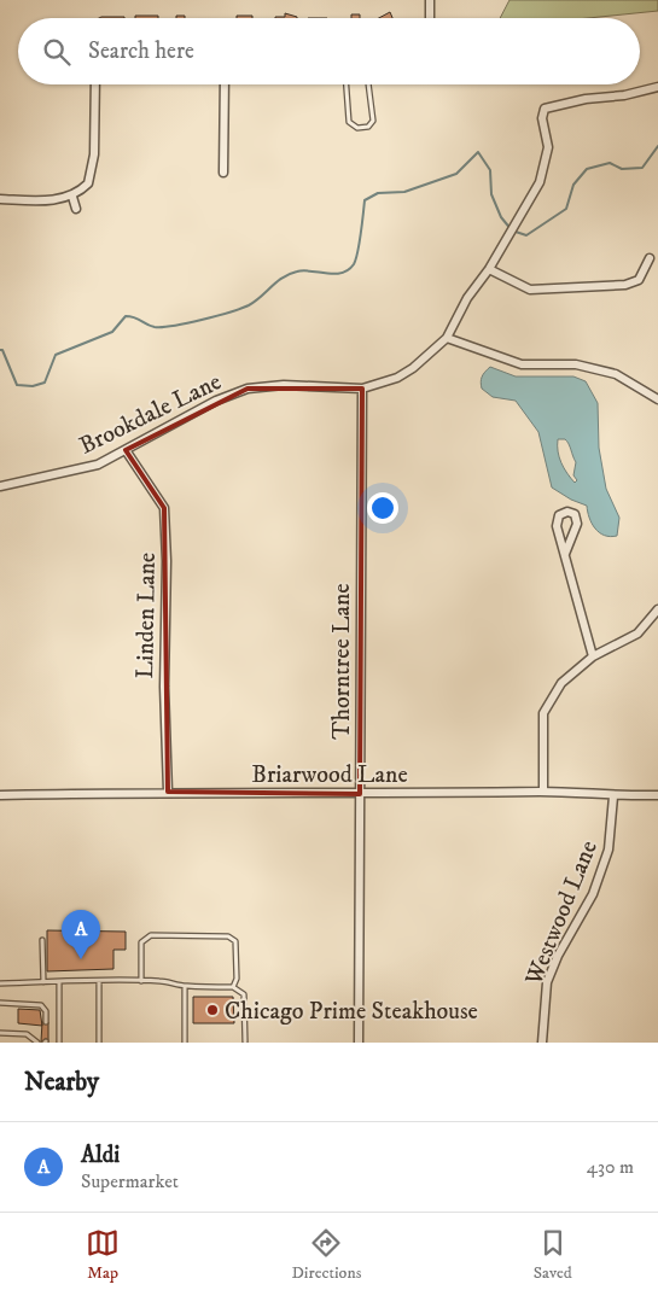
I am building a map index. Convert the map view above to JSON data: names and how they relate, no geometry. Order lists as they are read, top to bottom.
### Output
{
  "streets": {
    "street": [
      "Brookdale Lane",
      "Linden Lane",
      "Thorntree Lane",
      "Briarwood Lane",
      "Westwood Lane"
    ]
  },
  "crossings": [
    ["Brookdale Lane", "Linden Lane"],
    ["Brookdale Lane", "Thorntree Lane"],
    ["Linden Lane", "Briarwood Lane"],
    ["Thorntree Lane", "Briarwood Lane"],
    ["Briarwood Lane", "Westwood Lane"]
  ],
  "places": ["Chicago Prime Steakhouse"],
  "page": {
    "search": "Search here",
    "pins": "A",
    "heading": "Nearby",
    "list": [
      {
        "mark": "A",
        "name": "Aldi",
        "note": "Supermarket",
        "value": "430 m"
      }
    ],
    "nav": ["Map", "Directions", "Saved"]
  }
}
